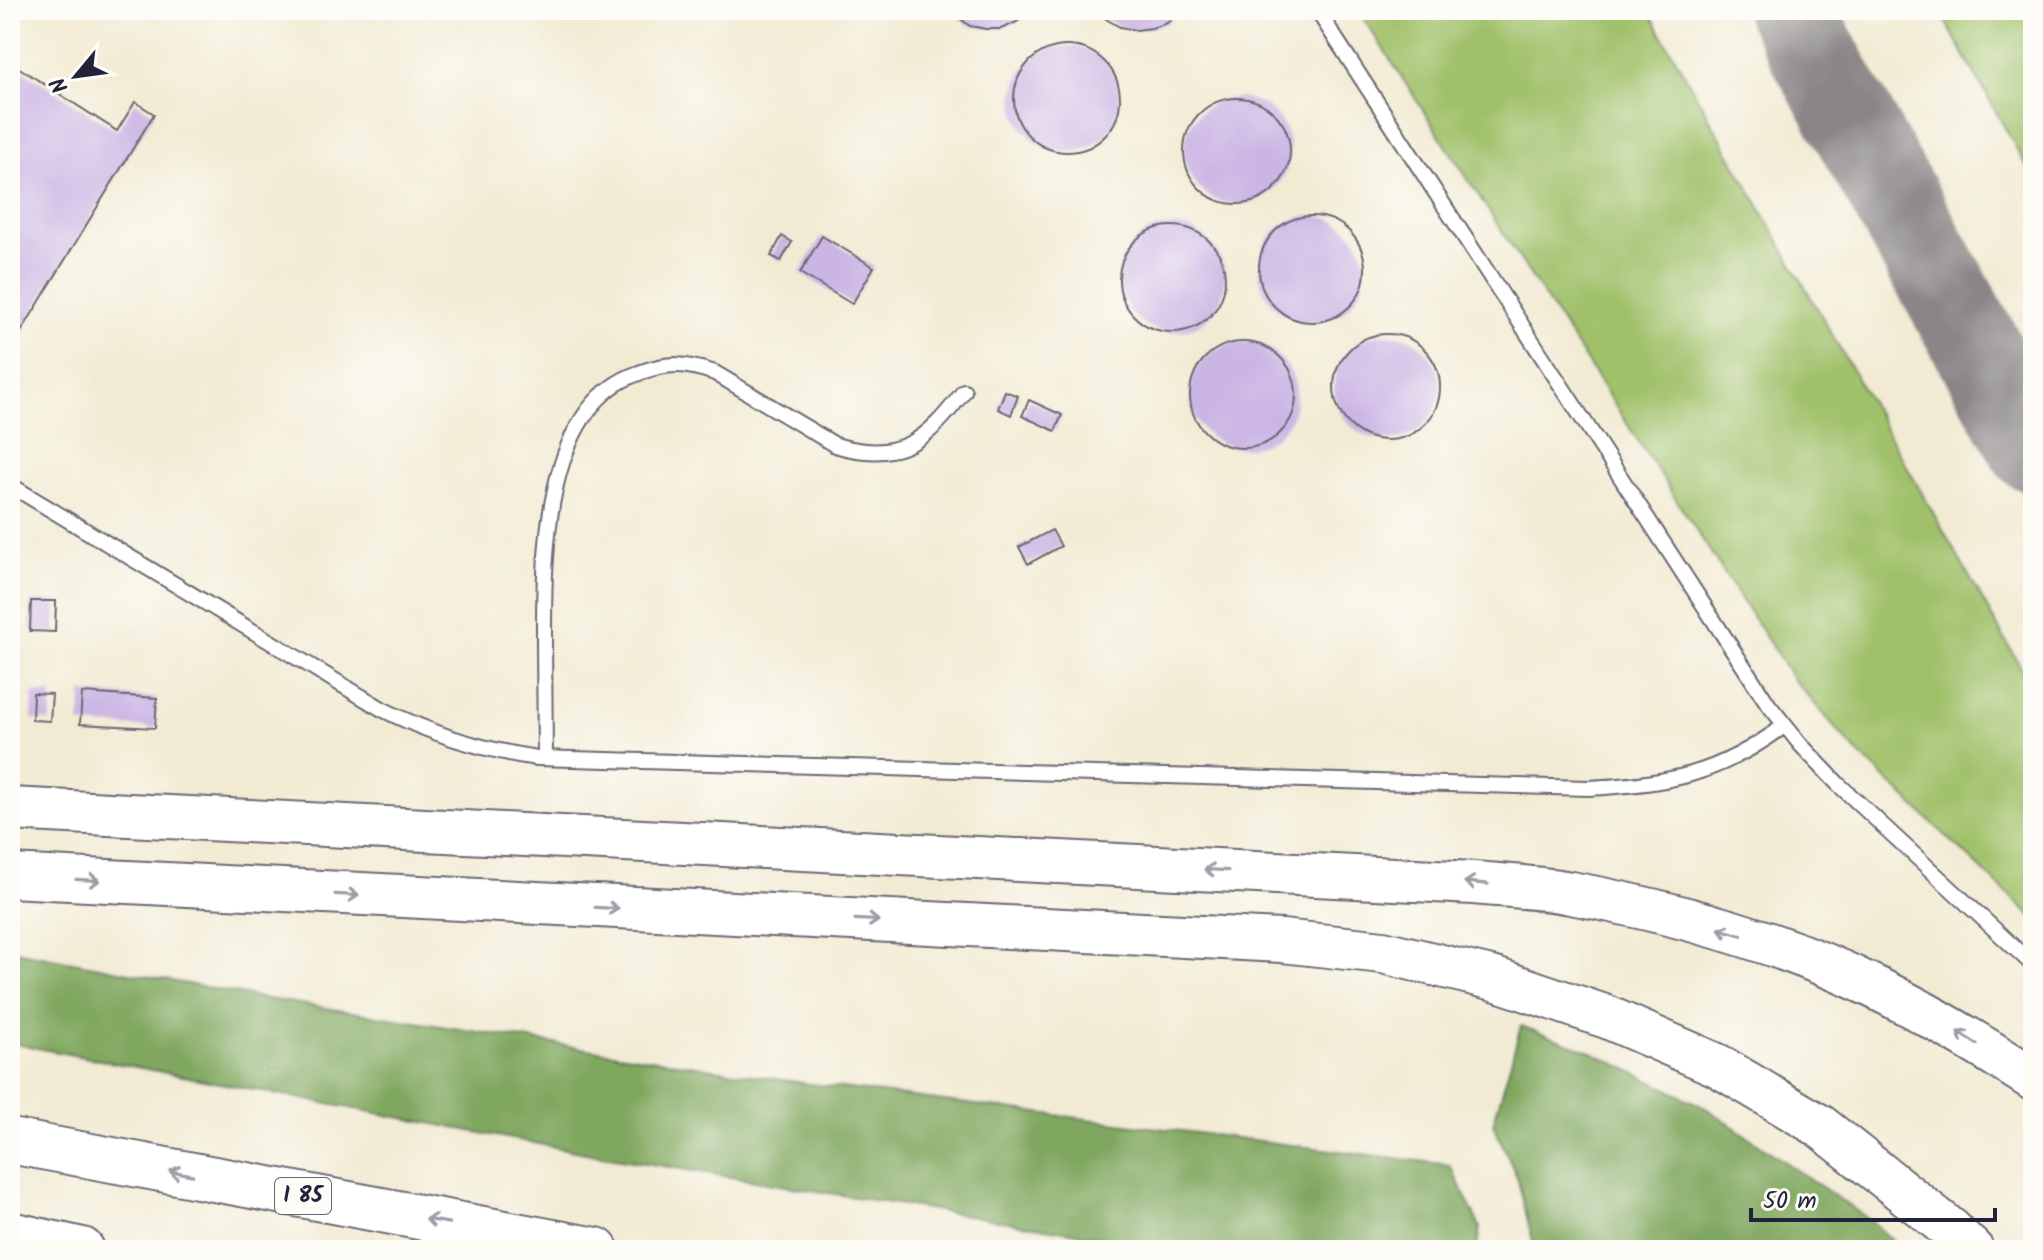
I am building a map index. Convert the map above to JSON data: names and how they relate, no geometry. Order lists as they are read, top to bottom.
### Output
{
  "streets": {
    "highway": ["I 85"]
  },
  "scale_bar": "50 m",
  "north": "bottom left"
}
